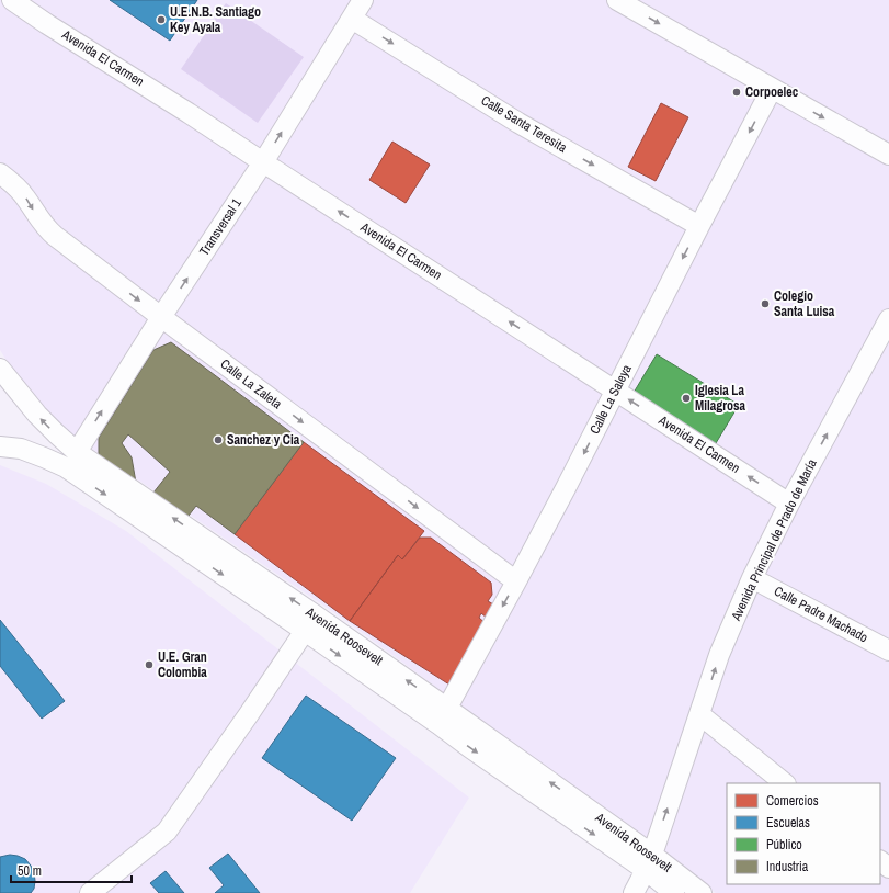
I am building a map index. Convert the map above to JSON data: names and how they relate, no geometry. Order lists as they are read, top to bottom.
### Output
{
  "streets": {
    "street": [
      "Avenida El Carmen",
      "Calle Santa Teresita",
      "Transversal 1",
      "Calle La Zaleta",
      "Calle La Saleya",
      "Avenida Principal de Prado de María",
      "Calle Padre Machado",
      "Avenida Roosevelt"
    ]
  },
  "crossings": [
    ["Avenida El Carmen", "Transversal 1"],
    ["Avenida El Carmen", "Calle La Saleya"],
    ["Avenida El Carmen", "Avenida Principal de Prado de María"],
    ["Calle Santa Teresita", "Transversal 1"],
    ["Calle Santa Teresita", "Calle La Saleya"],
    ["Transversal 1", "Calle La Zaleta"],
    ["Transversal 1", "Avenida Roosevelt"],
    ["Calle La Zaleta", "Calle La Saleya"],
    ["Calle La Saleya", "Avenida Roosevelt"],
    ["Avenida Principal de Prado de María", "Calle Padre Machado"],
    ["Avenida Principal de Prado de María", "Avenida Roosevelt"]
  ],
  "one_way": [
    "Avenida El Carmen",
    "Transversal 1",
    "Calle La Zaleta",
    "Calle La Saleya",
    "Avenida Principal de Prado de María"
  ],
  "places": [
    "U.E.N.B. Santiago Key Ayala",
    "Corpoelec",
    "Colegio Santa Luisa",
    "Iglesia La Milagrosa",
    "Sanchez y Cia",
    "U.E. Gran Colombia"
  ],
  "legend": [
    "Comercios",
    "Escuelas",
    "Público",
    "Industria"
  ],
  "scale_bar": "50 m"
}
